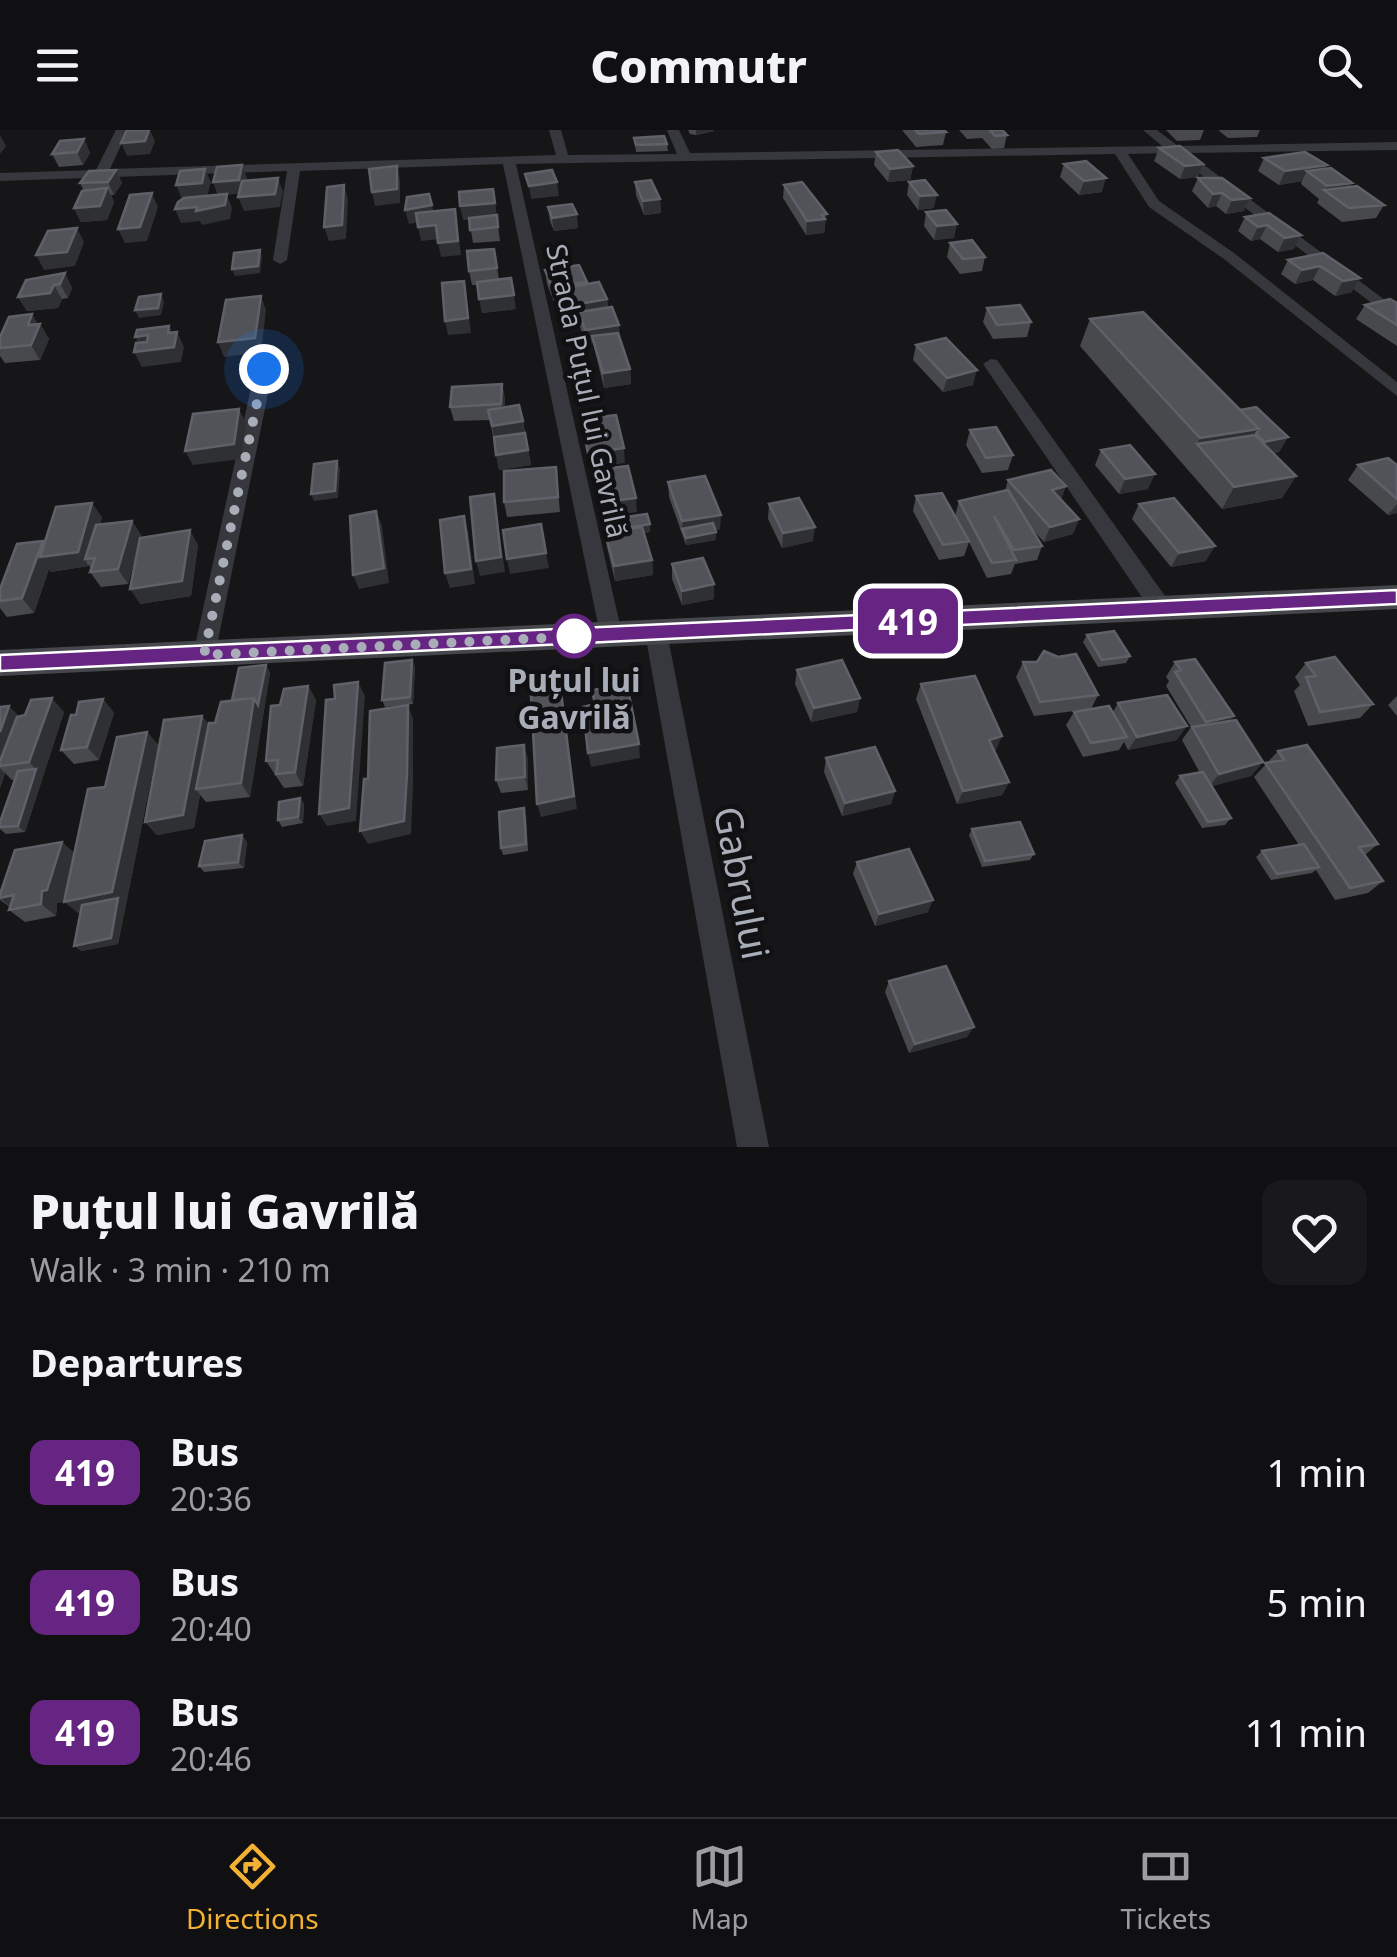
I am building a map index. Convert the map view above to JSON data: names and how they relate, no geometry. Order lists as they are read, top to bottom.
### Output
{
  "streets": {
    "street": ["Strada Puțul lui Gavrilă", "Gabrului"]
  },
  "places": ["Puțul lui Gavrilă"],
  "lines": ["bus line 419"],
  "page": {
    "header": "Commutr",
    "on_map": "419",
    "heading": [
      ["Puțul lui Gavrilă", "Walk · 3 min · 210 m"],
      "Departures"
    ],
    "list": [
      {
        "mark": "419",
        "name": "Bus",
        "note": "20:36",
        "value": "1 min"
      },
      {
        "mark": "419",
        "name": "Bus",
        "note": "20:40",
        "value": "5 min"
      },
      {
        "mark": "419",
        "name": "Bus",
        "note": "20:46",
        "value": "11 min"
      }
    ],
    "tabs": ["Directions", "Map", "Tickets"]
  }
}
